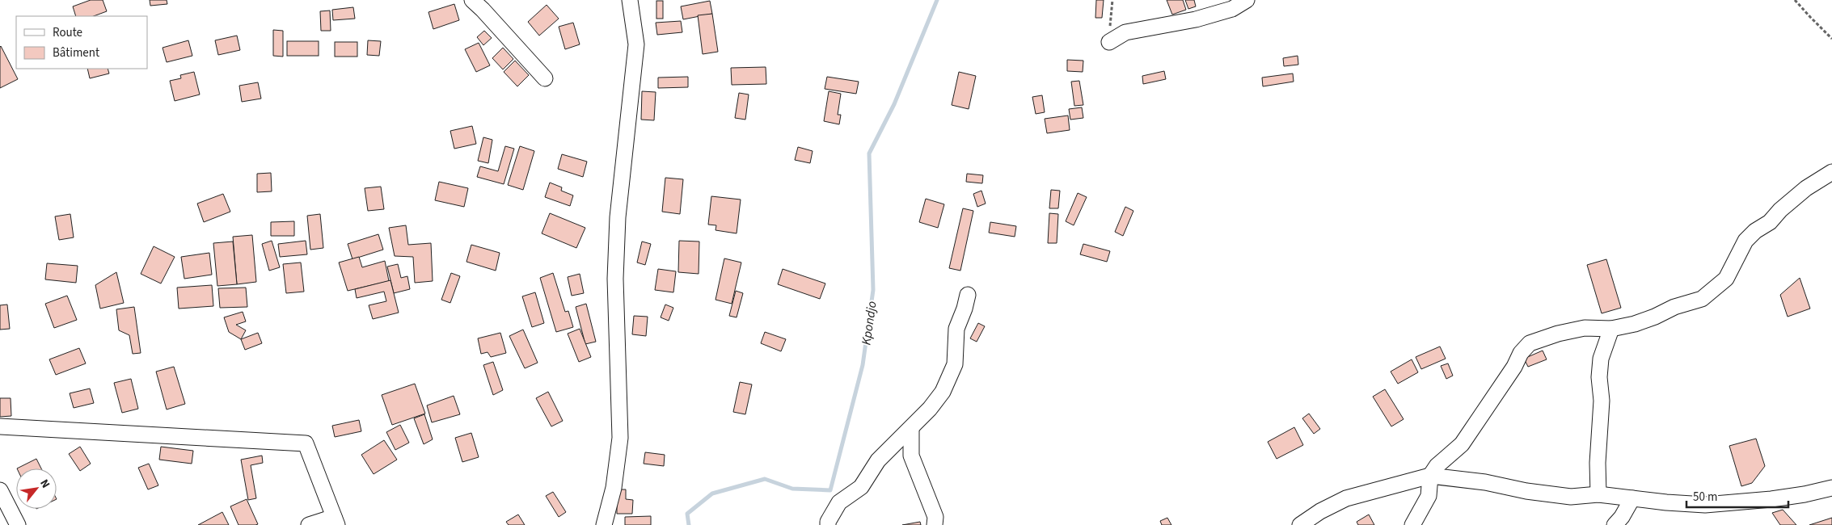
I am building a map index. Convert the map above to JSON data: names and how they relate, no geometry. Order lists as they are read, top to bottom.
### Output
{
  "water": ["Kpondjo"],
  "legend": ["Route", "Bâtiment"],
  "scale_bar": "50 m",
  "north": "top right"
}
